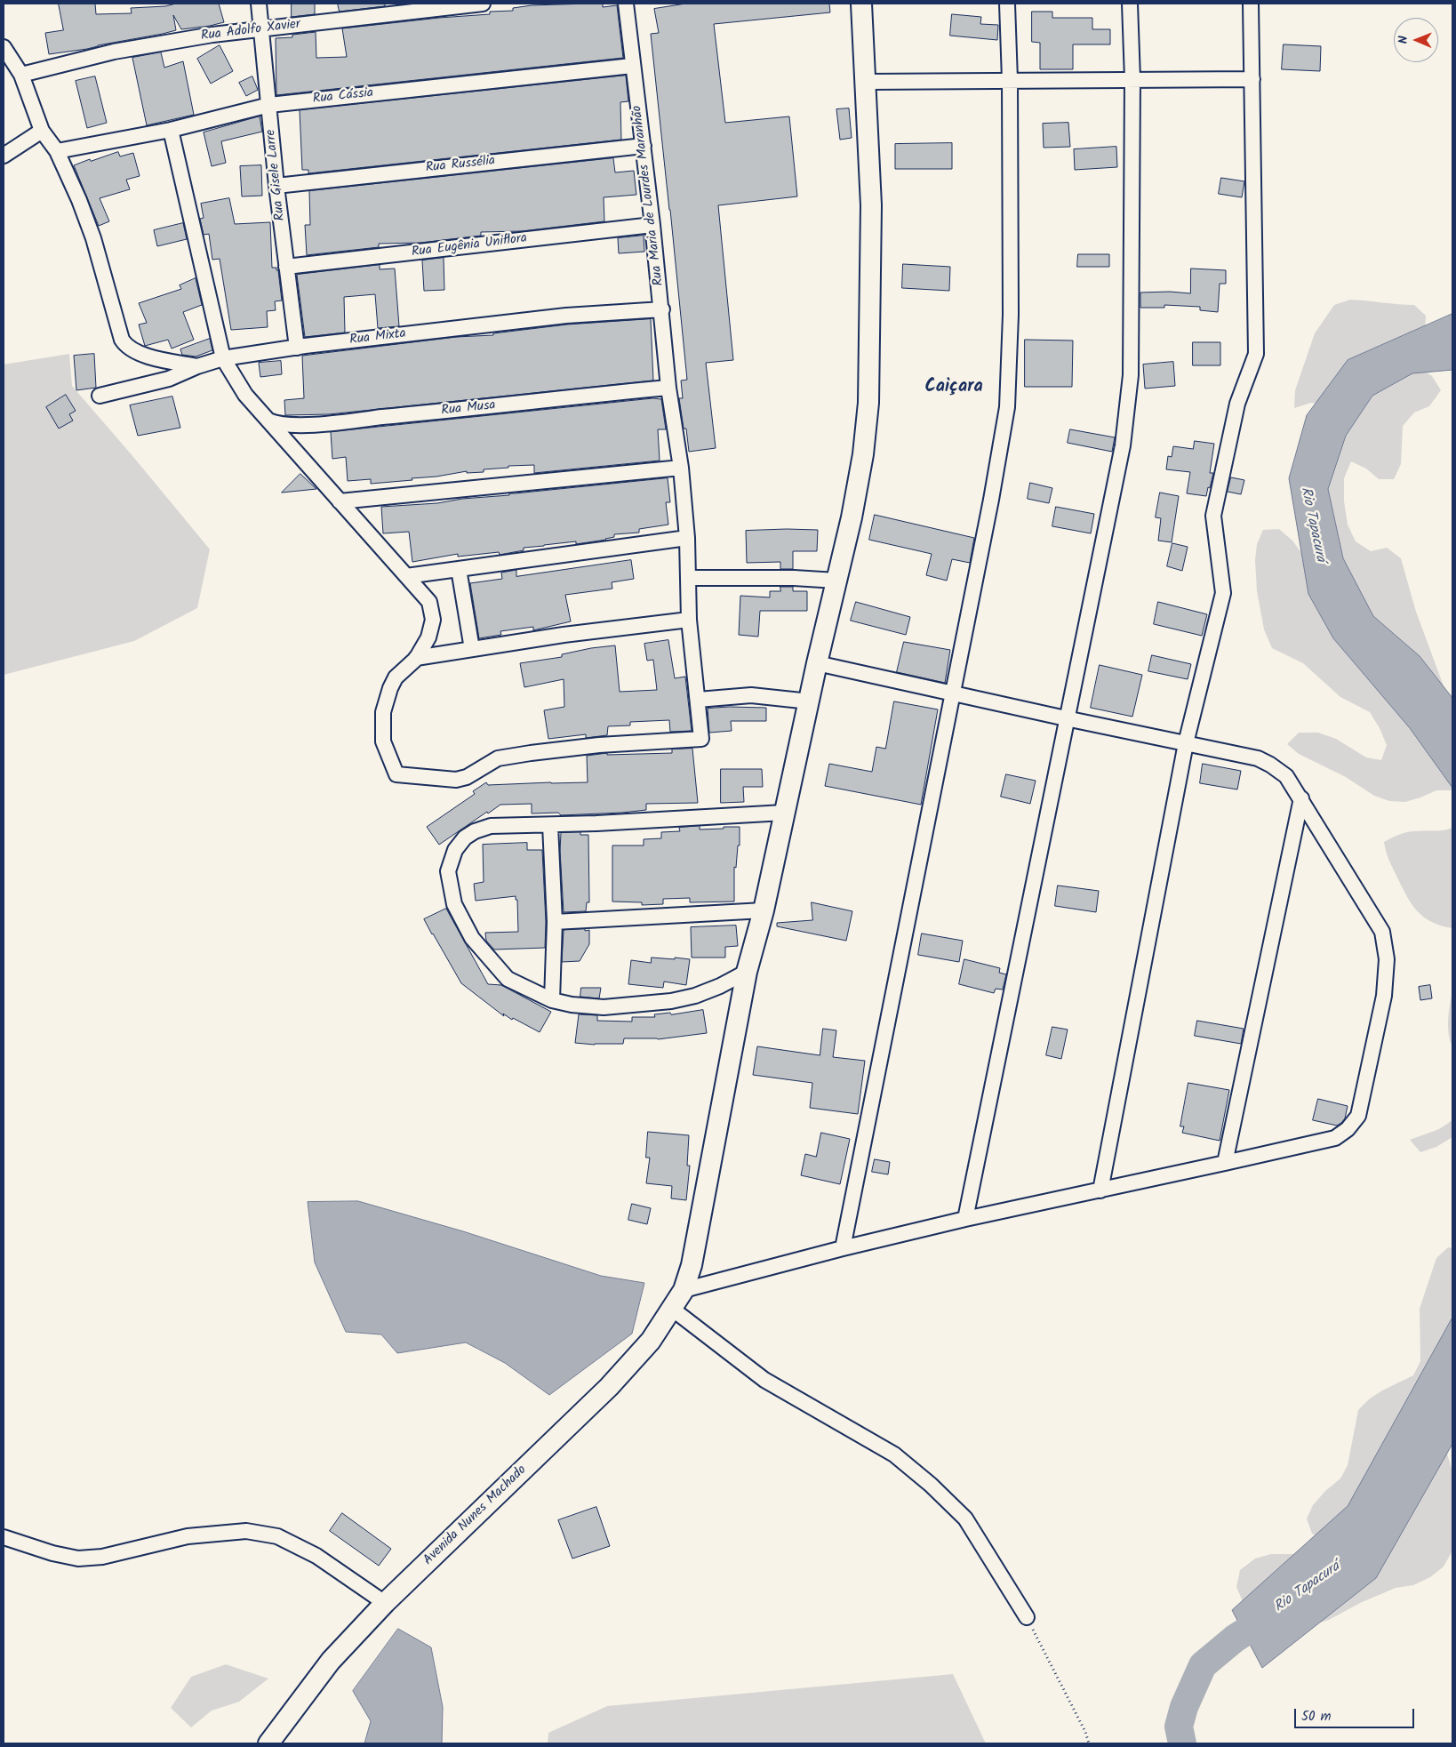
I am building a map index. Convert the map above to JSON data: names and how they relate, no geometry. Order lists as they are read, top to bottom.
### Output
{
  "streets": {
    "main road": ["Avenida Nunes Machado"],
    "street": [
      "Rua Adolfo Xavier",
      "Rua Cássia",
      "Rua Russélia",
      "Rua Gisele Larre",
      "Rua Maria de Lourdes Maranhão",
      "Rua Eugênia Uniflora",
      "Rua Mixta",
      "Rua Musa"
    ]
  },
  "crossings": [
    ["Rua Adolfo Xavier", "Rua Gisele Larre"],
    ["Rua Cássia", "Rua Gisele Larre"],
    ["Rua Cássia", "Rua Maria de Lourdes Maranhão"],
    ["Rua Russélia", "Rua Gisele Larre"],
    ["Rua Russélia", "Rua Maria de Lourdes Maranhão"],
    ["Rua Gisele Larre", "Rua Eugênia Uniflora"],
    ["Rua Gisele Larre", "Rua Mixta"],
    ["Rua Maria de Lourdes Maranhão", "Rua Eugênia Uniflora"],
    ["Rua Maria de Lourdes Maranhão", "Rua Mixta"],
    ["Rua Maria de Lourdes Maranhão", "Rua Musa"]
  ],
  "districts": ["Caiçara"],
  "water": ["Rio Tapacurá"],
  "scale_bar": "50 m",
  "north": "left"
}
